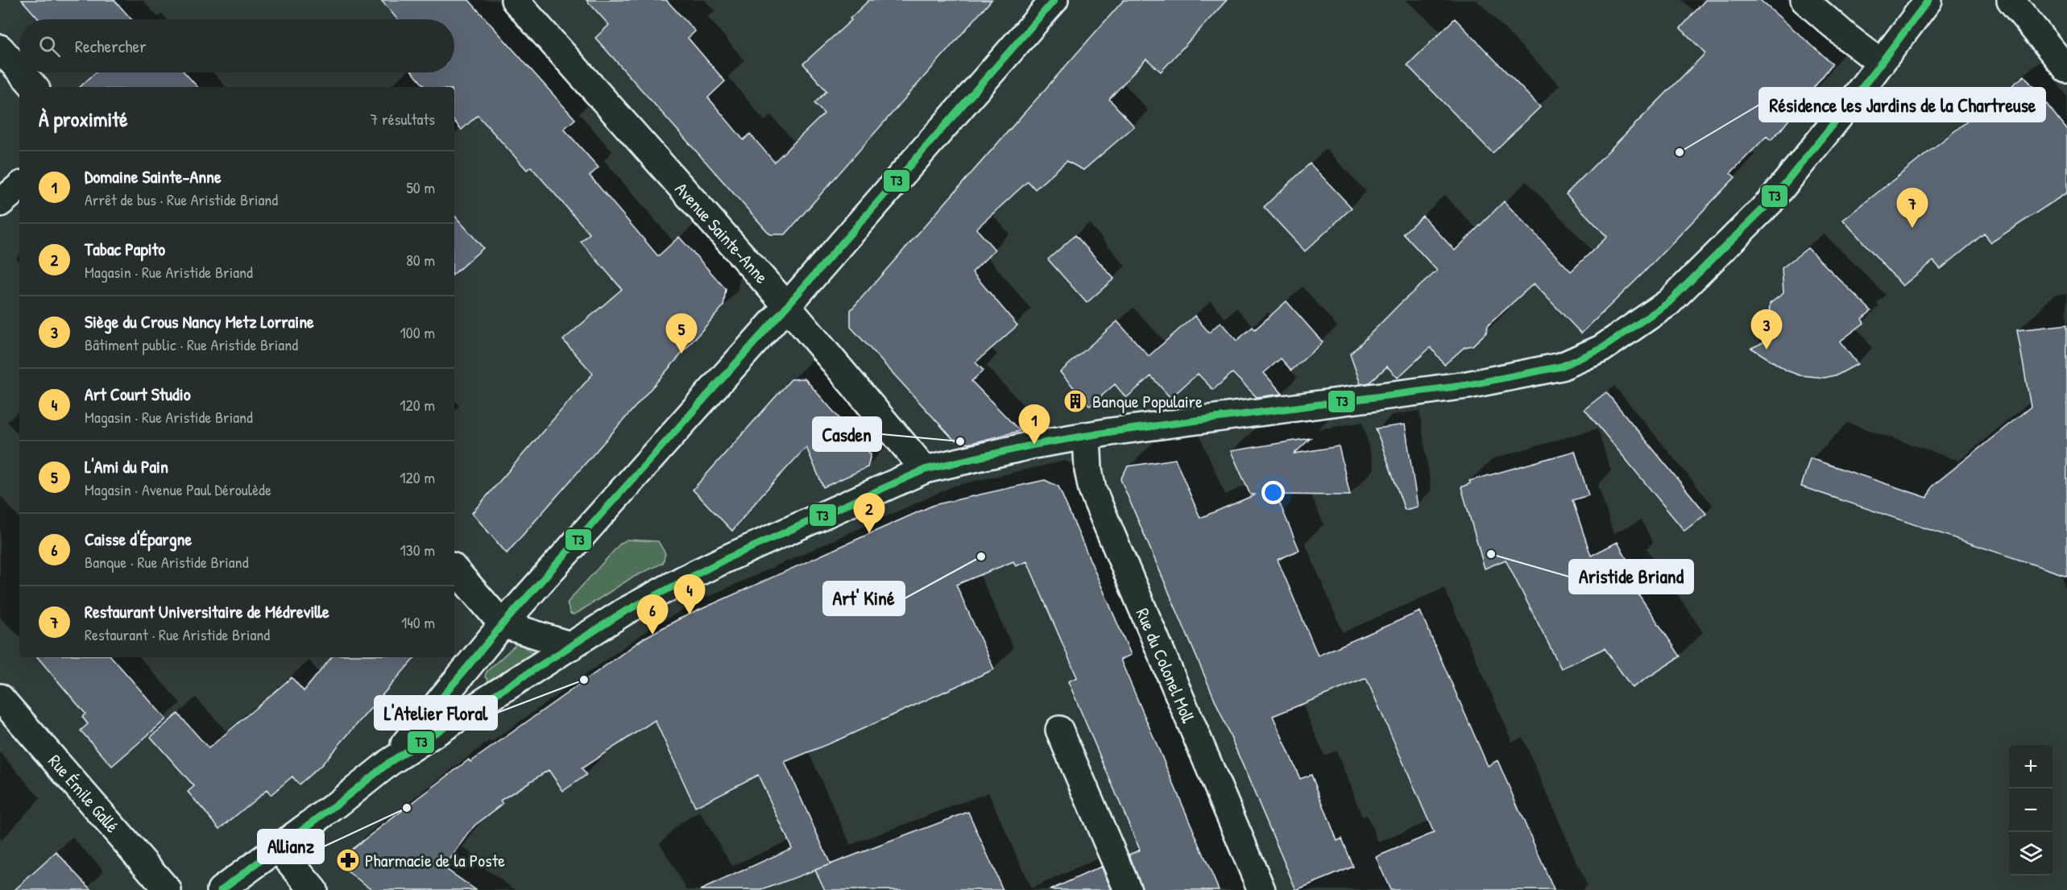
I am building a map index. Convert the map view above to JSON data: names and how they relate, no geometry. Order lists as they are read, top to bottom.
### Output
{
  "streets": {
    "main road": ["Avenue Sainte-Anne", "Rue du Colonel Moll", "Rue Émile Gallé"]
  },
  "places": {
    "other": [
      "Résidence les Jardins de la Chartreuse",
      "Casden",
      "Aristide Briand",
      "Art' Kiné",
      "L'Atelier Floral",
      "Allianz"
    ],
    "building": ["Banque Populaire"],
    "pharmacy": ["Pharmacie de la Poste"]
  },
  "lines": ["transit line T3"],
  "page": {
    "search": "Rechercher",
    "heading": ["À proximité", "7 résultats"],
    "list": [
      {
        "mark": "1",
        "name": "Domaine Sainte-Anne",
        "note": "Arrêt de bus · Rue Aristide Briand",
        "value": "50 m"
      },
      {
        "mark": "2",
        "name": "Tabac Papito",
        "note": "Magasin · Rue Aristide Briand",
        "value": "80 m"
      },
      {
        "mark": "3",
        "name": "Siège du Crous Nancy Metz Lorraine",
        "note": "Bâtiment public · Rue Aristide Briand",
        "value": "100 m"
      },
      {
        "mark": "4",
        "name": "Art Court Studio",
        "note": "Magasin · Rue Aristide Briand",
        "value": "120 m"
      },
      {
        "mark": "5",
        "name": "L'Ami du Pain",
        "note": "Magasin · Avenue Paul Déroulède",
        "value": "120 m"
      },
      {
        "mark": "6",
        "name": "Caisse d'Épargne",
        "note": "Banque · Rue Aristide Briand",
        "value": "130 m"
      },
      {
        "mark": "7",
        "name": "Restaurant Universitaire de Médreville",
        "note": "Restaurant · Rue Aristide Briand",
        "value": "140 m"
      }
    ],
    "pins": [
      "7",
      "3",
      "5",
      "1",
      "2",
      "4",
      "6"
    ],
    "map_buttons": ["+", "−"]
  }
}
